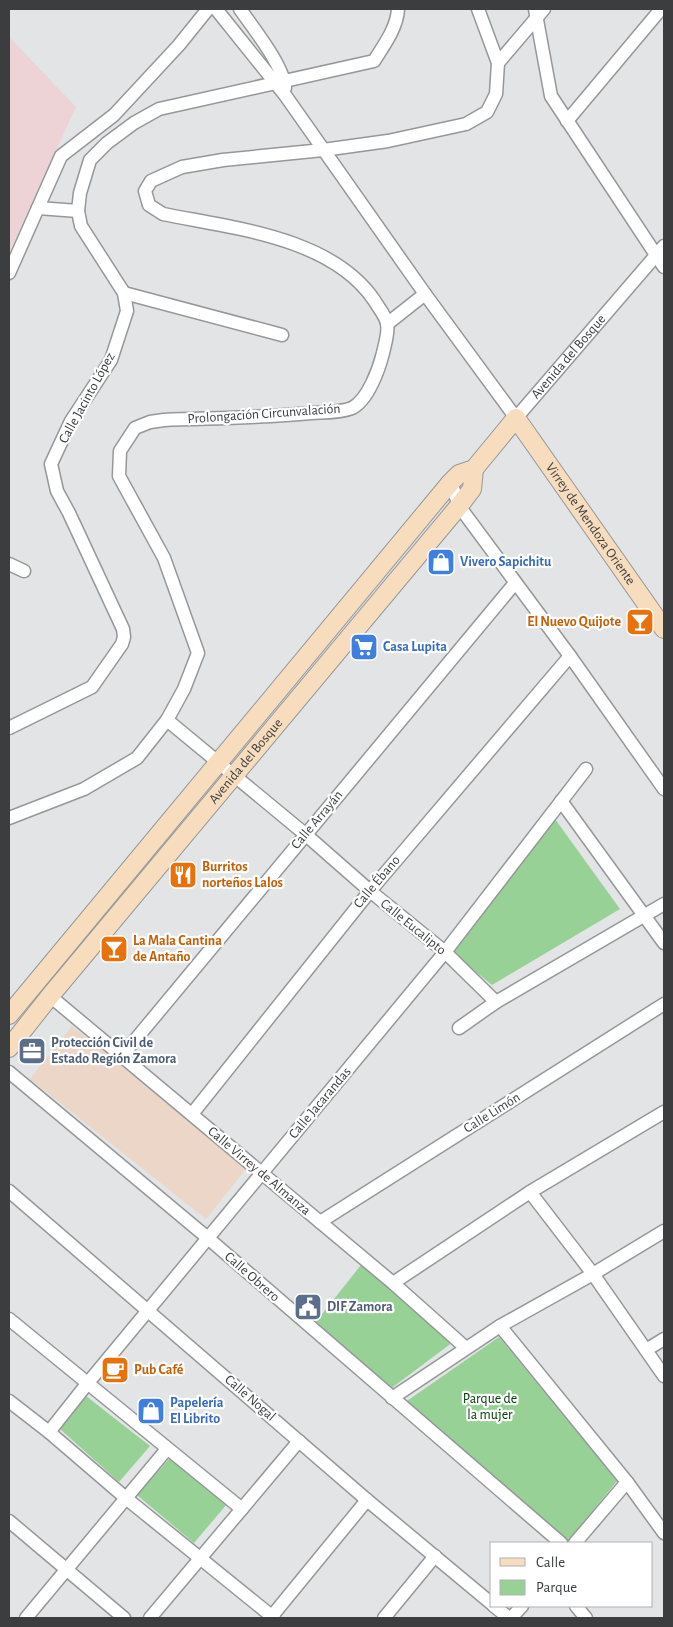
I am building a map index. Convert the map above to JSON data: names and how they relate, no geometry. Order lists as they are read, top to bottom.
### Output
{
  "streets": {
    "street": [
      "Avenida del Bosque",
      "Calle Jacinto López",
      "Prolongación Circunvalación",
      "Virrey de Mendoza Oriente",
      "Calle Arrayán",
      "Calle Ébano",
      "Calle Eucalipto",
      "Calle Jacarandas",
      "Calle Limón",
      "Calle Virrey de Almanza",
      "Calle Obrero",
      "Calle Nogal"
    ]
  },
  "crossings": [
    ["Avenida del Bosque", "Virrey de Mendoza Oriente"],
    ["Avenida del Bosque", "Calle Eucalipto"],
    ["Avenida del Bosque", "Calle Virrey de Almanza"],
    ["Prolongación Circunvalación", "Calle Eucalipto"],
    ["Calle Arrayán", "Calle Eucalipto"],
    ["Calle Arrayán", "Calle Virrey de Almanza"],
    ["Calle Ébano", "Calle Eucalipto"],
    ["Calle Ébano", "Calle Virrey de Almanza"],
    ["Calle Eucalipto", "Calle Jacarandas"],
    ["Calle Jacarandas", "Calle Virrey de Almanza"],
    ["Calle Jacarandas", "Calle Obrero"],
    ["Calle Jacarandas", "Calle Nogal"],
    ["Calle Limón", "Calle Virrey de Almanza"]
  ],
  "parks": ["Parque de la mujer"],
  "places": {
    "shop": ["Vivero Sapichitu", "Papelería El Librito"],
    "bar": ["El Nuevo Quijote", "La Mala Cantina de Antaño"],
    "supermarket": ["Casa Lupita"],
    "restaurant": ["Burritos norteños Lalos"],
    "office": ["Protección Civil de Estado Región Zamora"],
    "public building": ["DIF Zamora"],
    "cafe": ["Pub Café"]
  },
  "legend": ["Calle", "Parque"]
}
